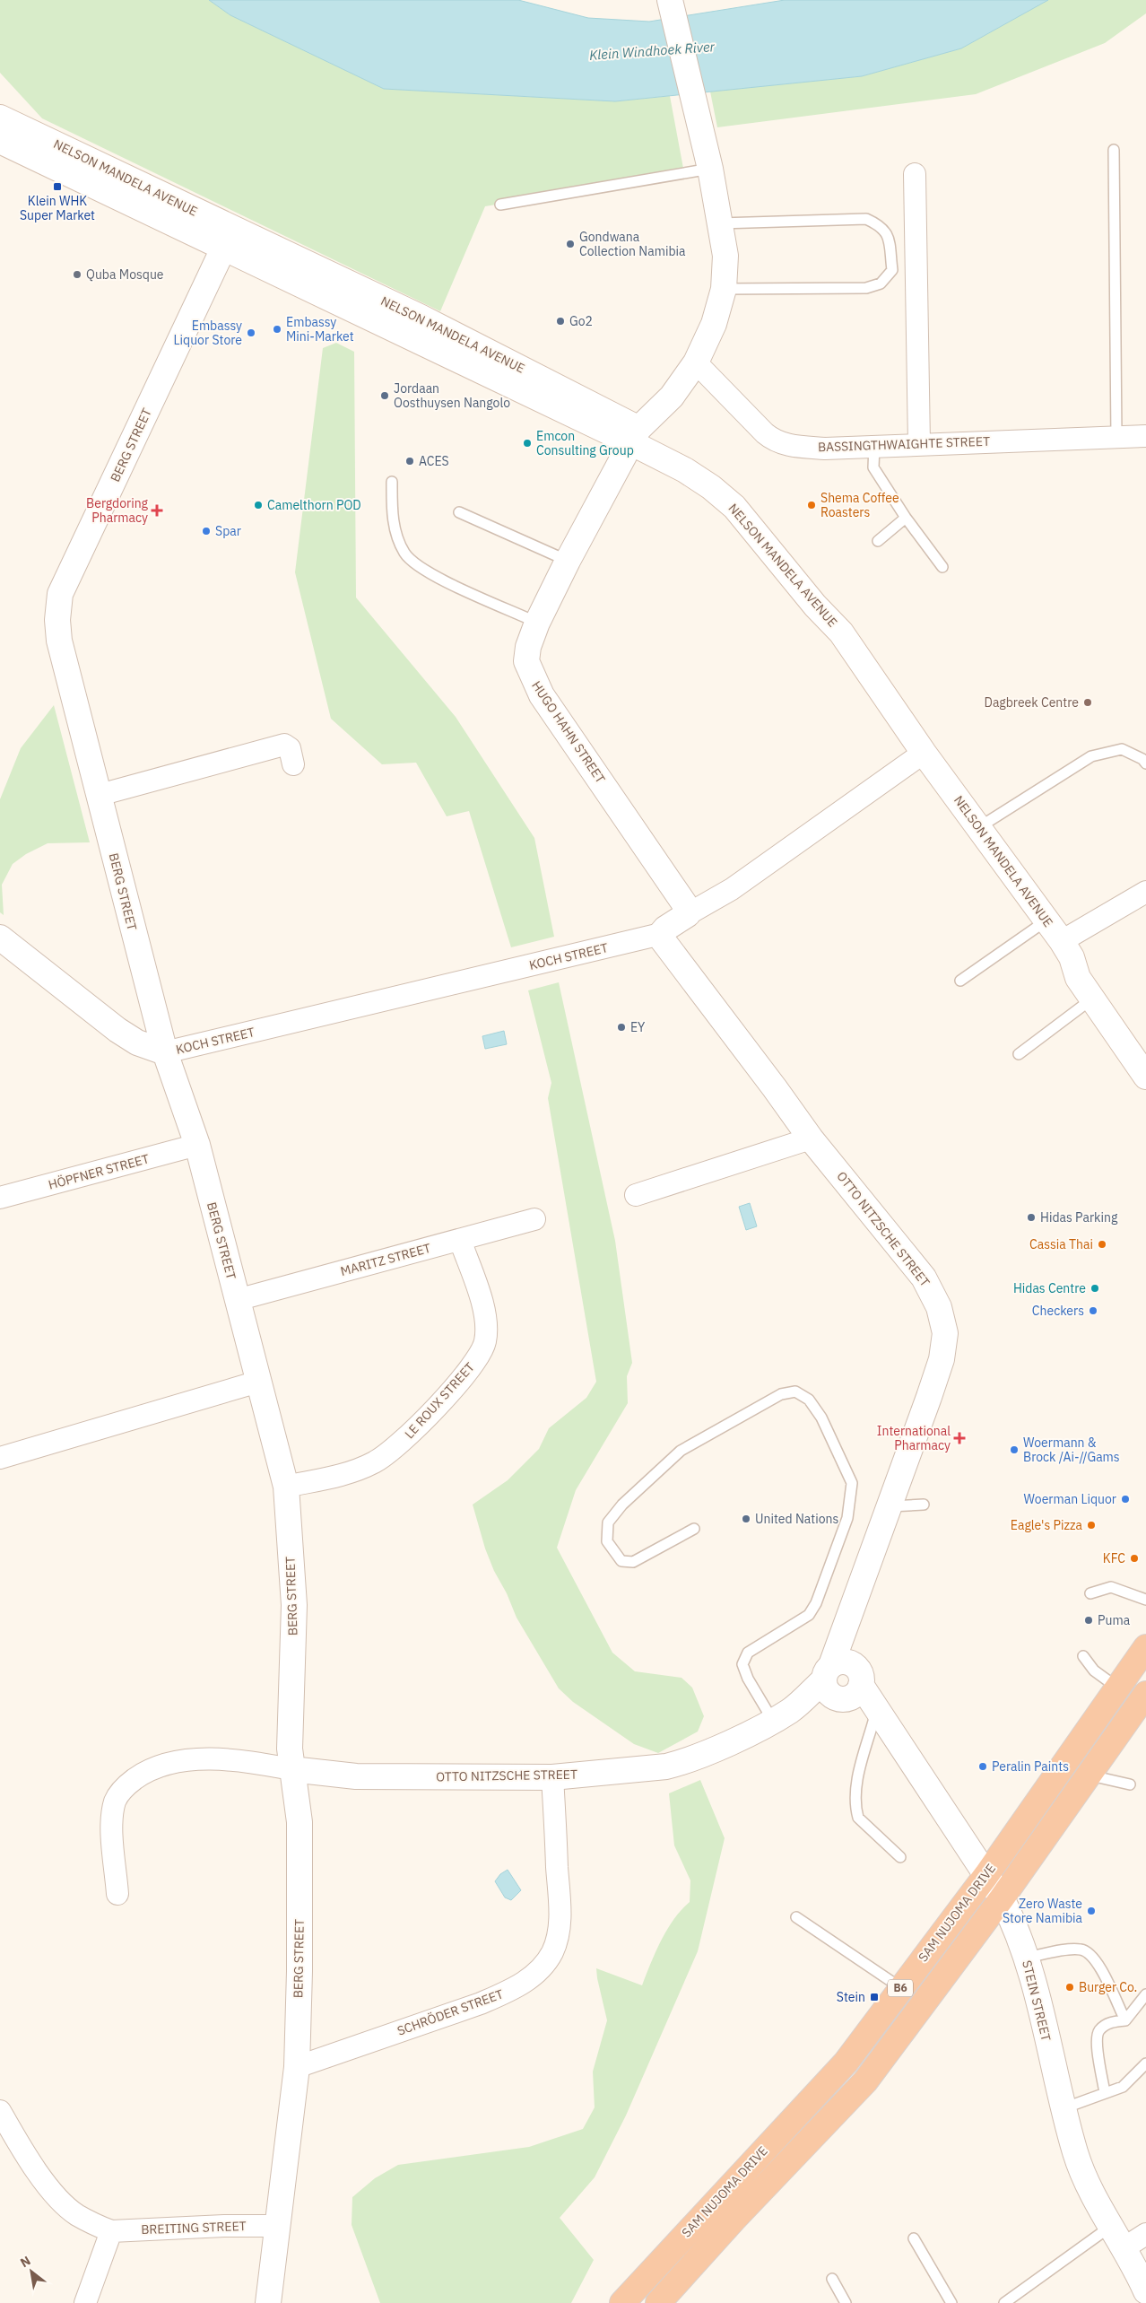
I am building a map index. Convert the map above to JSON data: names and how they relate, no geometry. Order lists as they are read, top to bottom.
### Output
{
  "streets": {
    "highway": ["SAM NUJOMA DRIVE", "B6"],
    "street": [
      "NELSON MANDELA AVENUE",
      "BASSINGTHWAIGHTE STREET",
      "BERG STREET",
      "HUGO HAHN STREET",
      "KOCH STREET",
      "HÖPFNER STREET",
      "OTTO NITZSCHE STREET",
      "MARITZ STREET",
      "LE ROUX STREET",
      "STEIN STREET",
      "SCHRÖDER STREET",
      "BREITING STREET"
    ]
  },
  "crossings": [
    ["NELSON MANDELA AVENUE", "BERG STREET"],
    ["NELSON MANDELA AVENUE", "HUGO HAHN STREET"],
    ["NELSON MANDELA AVENUE", "KOCH STREET"],
    ["BASSINGTHWAIGHTE STREET", "HUGO HAHN STREET"],
    ["BERG STREET", "KOCH STREET"],
    ["BERG STREET", "HÖPFNER STREET"],
    ["BERG STREET", "OTTO NITZSCHE STREET"],
    ["BERG STREET", "MARITZ STREET"],
    ["BERG STREET", "LE ROUX STREET"],
    ["BERG STREET", "SCHRÖDER STREET"],
    ["BERG STREET", "BREITING STREET"],
    ["HUGO HAHN STREET", "KOCH STREET"],
    ["KOCH STREET", "OTTO NITZSCHE STREET"],
    ["OTTO NITZSCHE STREET", "STEIN STREET"],
    ["OTTO NITZSCHE STREET", "SCHRÖDER STREET"],
    ["MARITZ STREET", "LE ROUX STREET"],
    ["SAM NUJOMA DRIVE", "STEIN STREET"]
  ],
  "water": ["Klein Windhoek River"],
  "places": {
    "transit": ["Klein WHK Super Market", "Stein"],
    "other": [
      "Gondwana Collection Namibia",
      "Quba Mosque",
      "Go2",
      "Embassy Mini-Market",
      "Embassy Liquor Store",
      "Jordaan Oosthuysen Nangolo",
      "Emcon Consulting Group",
      "ACES",
      "Camelthorn POD",
      "Shema Coffee Roasters",
      "Spar",
      "Dagbreek Centre",
      "EY",
      "Hidas Parking",
      "Cassia Thai",
      "Hidas Centre",
      "Checkers",
      "Woermann & Brock /Ai-//Gams",
      "Woerman Liquor",
      "United Nations",
      "Eagle's Pizza",
      "KFC",
      "Puma",
      "Peralin Paints",
      "Zero Waste Store Namibia",
      "Burger Co."
    ],
    "health": ["Bergdoring Pharmacy", "International Pharmacy"]
  },
  "north": "top left"
}
